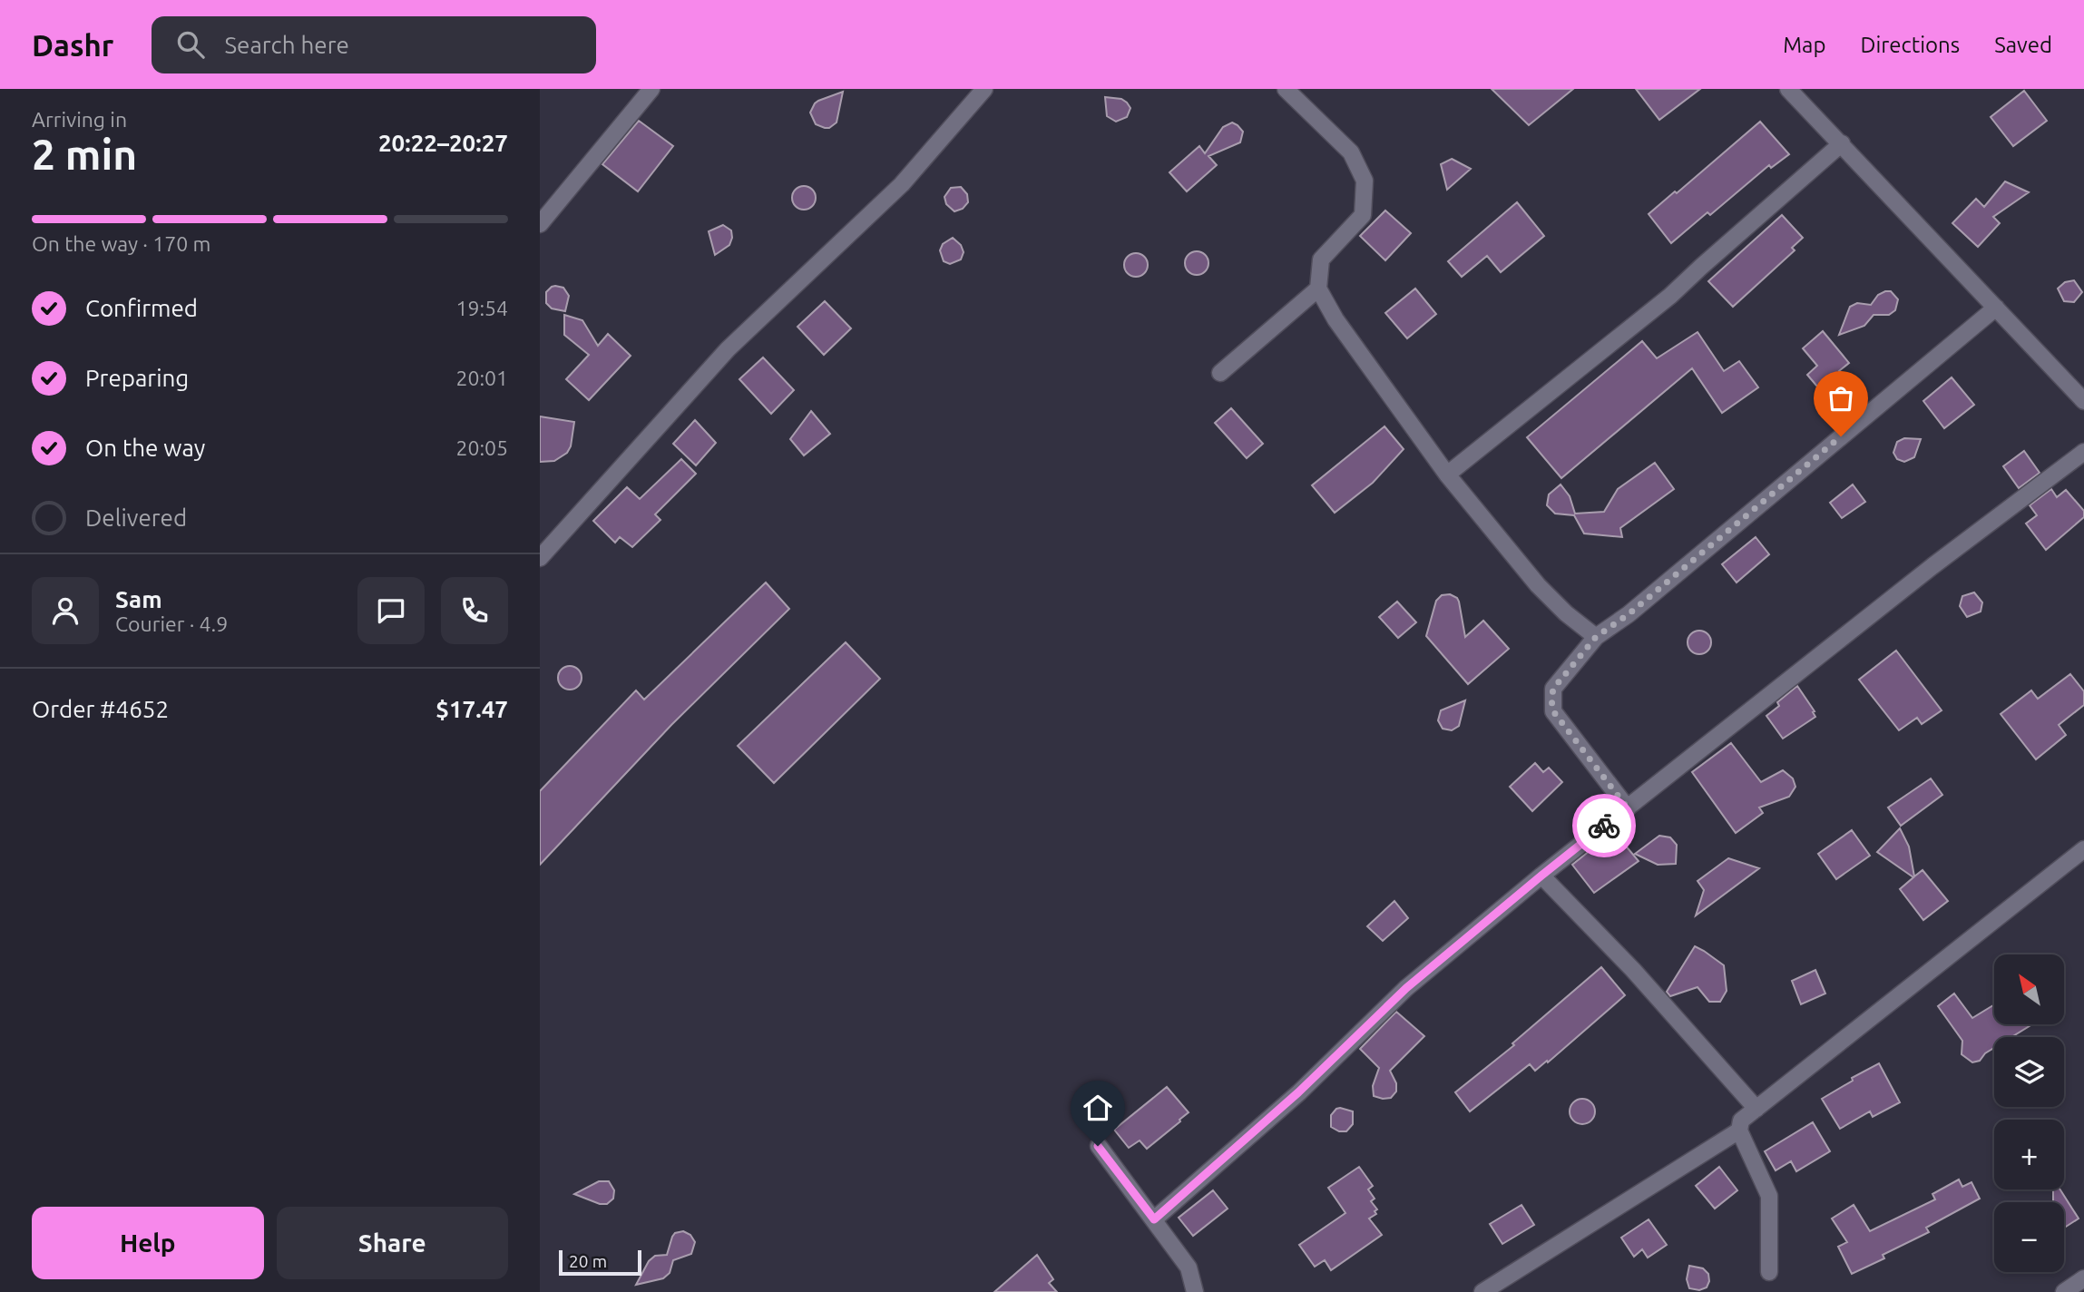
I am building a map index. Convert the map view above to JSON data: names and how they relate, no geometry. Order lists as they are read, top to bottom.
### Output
{
  "scale_bar": "20 m",
  "north": "top left",
  "page": {
    "header": "Dashr",
    "search": "Search here",
    "nav": ["Map", "Directions", "Saved"],
    "heading": ["2 min", "Arriving in", "20:22–20:27"],
    "panel": [
      "Sam",
      "Courier · 4.9",
      "Order #4652",
      "$17.47"
    ],
    "bar": "On the way · 170 m",
    "list": [
      ["Confirmed", "19:54"],
      ["Preparing", "20:01"],
      ["On the way", "20:05"],
      "Delivered"
    ],
    "map_buttons": ["+", "−"],
    "buttons": ["Help", "Share"],
    "scale": "20 m"
  }
}
